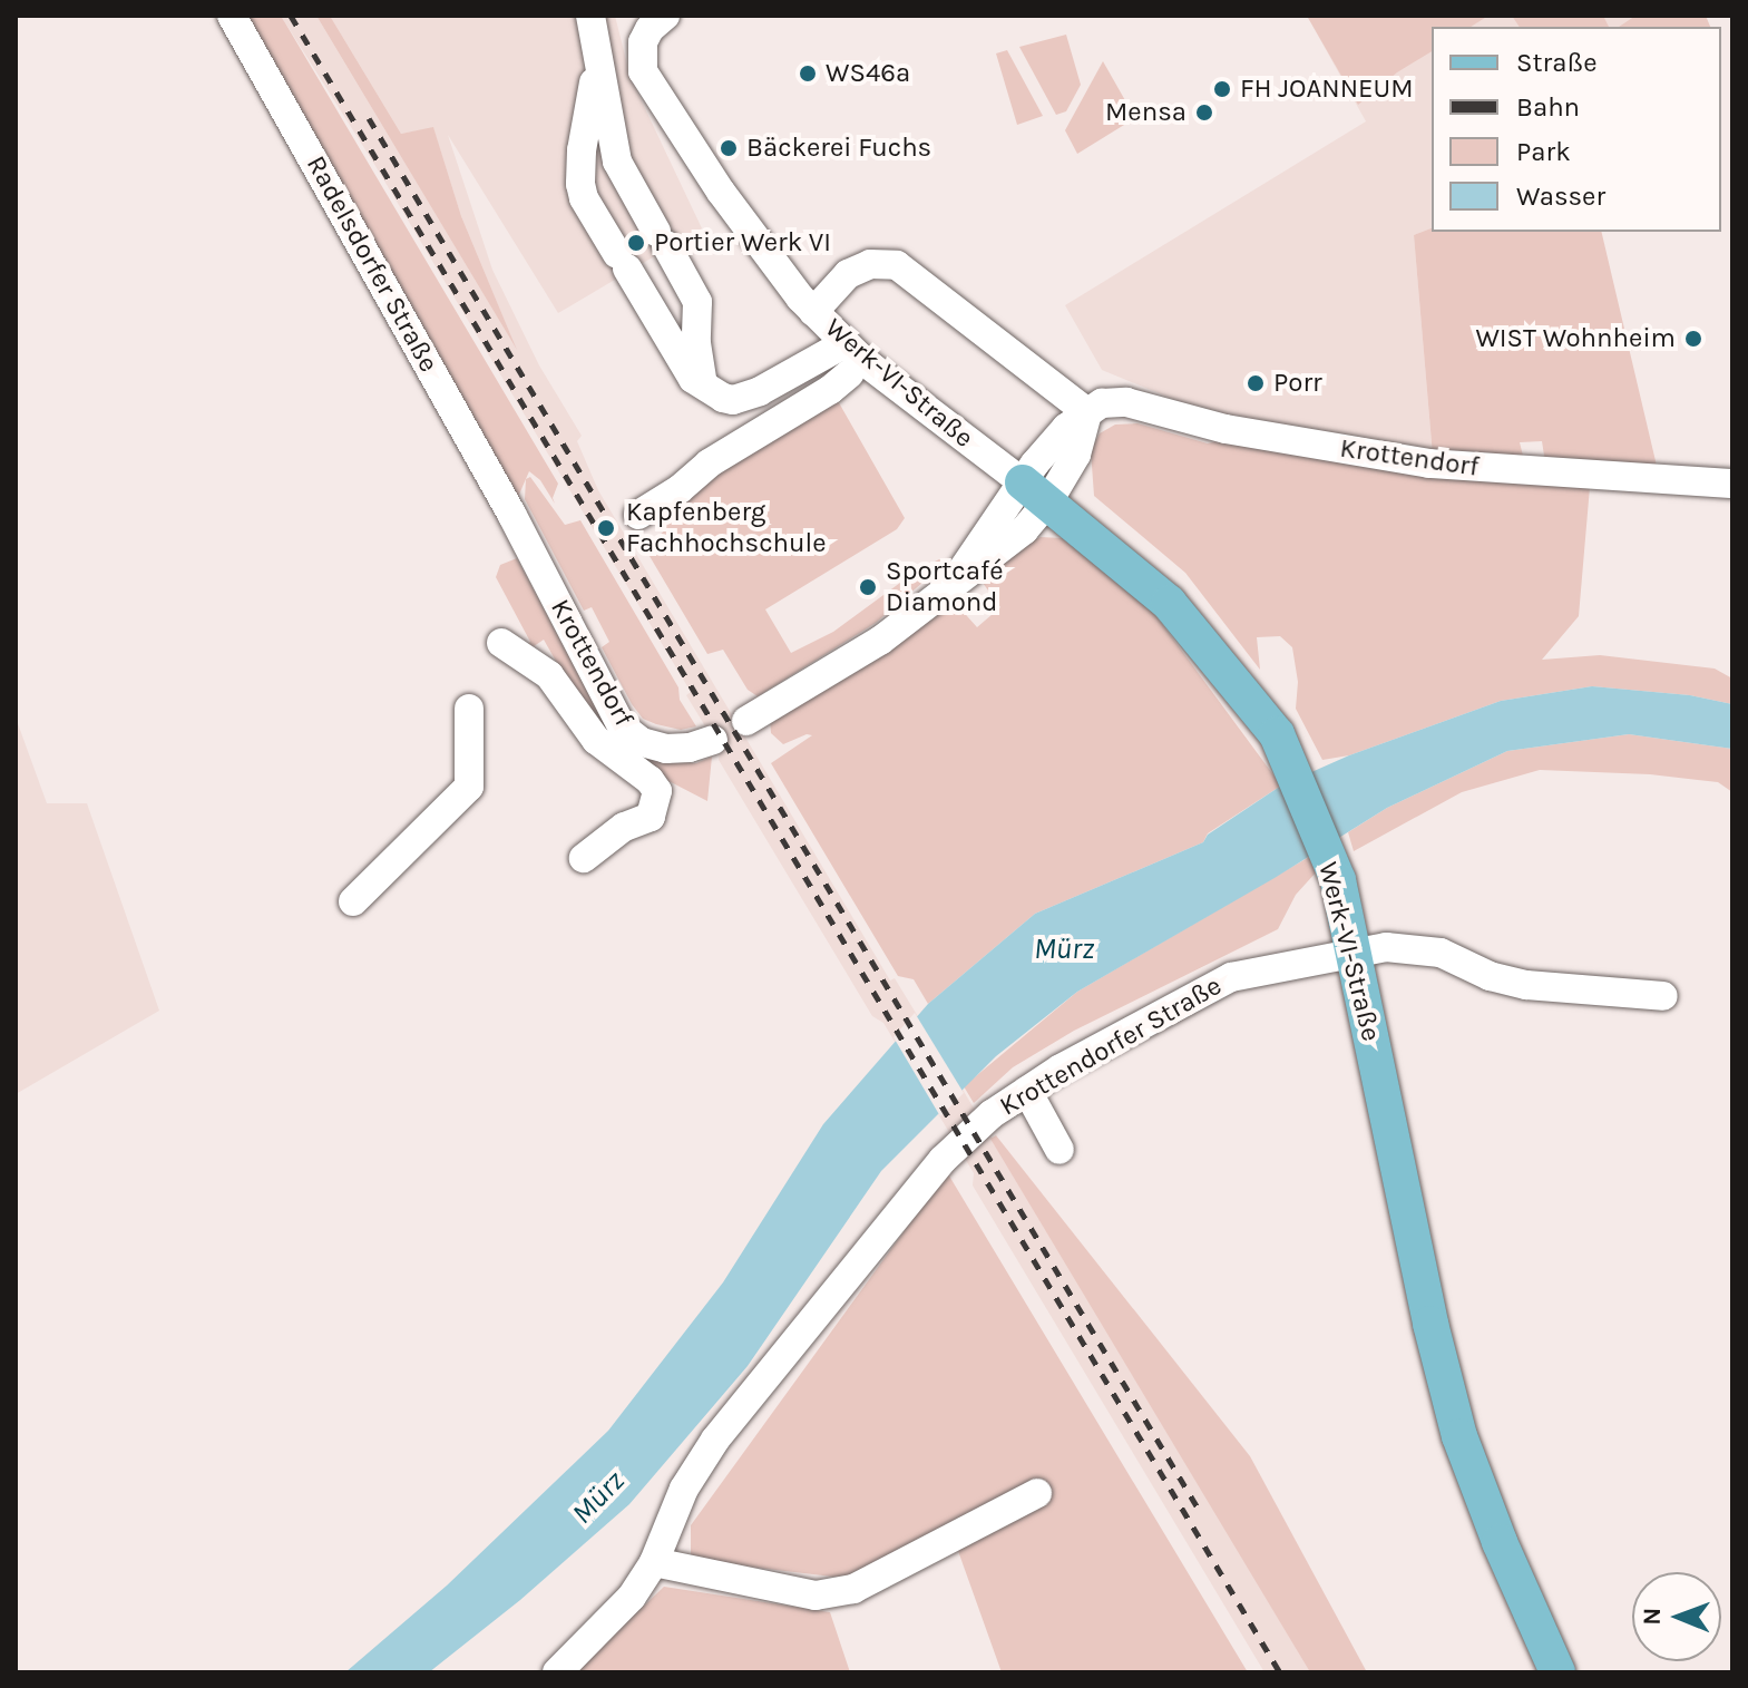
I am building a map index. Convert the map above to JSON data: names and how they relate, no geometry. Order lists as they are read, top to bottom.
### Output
{
  "streets": {
    "main road": ["Werk-VI-Straße"],
    "street": ["Radelsdorfer Straße", "Krottendorf", "Krottendorfer Straße"]
  },
  "crossings": [
    ["Radelsdorfer Straße", "Krottendorf"],
    ["Werk-VI-Straße", "Krottendorf"],
    ["Werk-VI-Straße", "Krottendorfer Straße"]
  ],
  "water": ["Mürz"],
  "places": [
    "WS46a",
    "FH JOANNEUM",
    "Mensa",
    "Bäckerei Fuchs",
    "Portier Werk VI",
    "WIST Wohnheim",
    "Porr",
    "Kapfenberg Fachhochschule",
    "Sportcafé Diamond"
  ],
  "legend": [
    "Straße",
    "Bahn",
    "Park",
    "Wasser"
  ],
  "north": "left"
}
